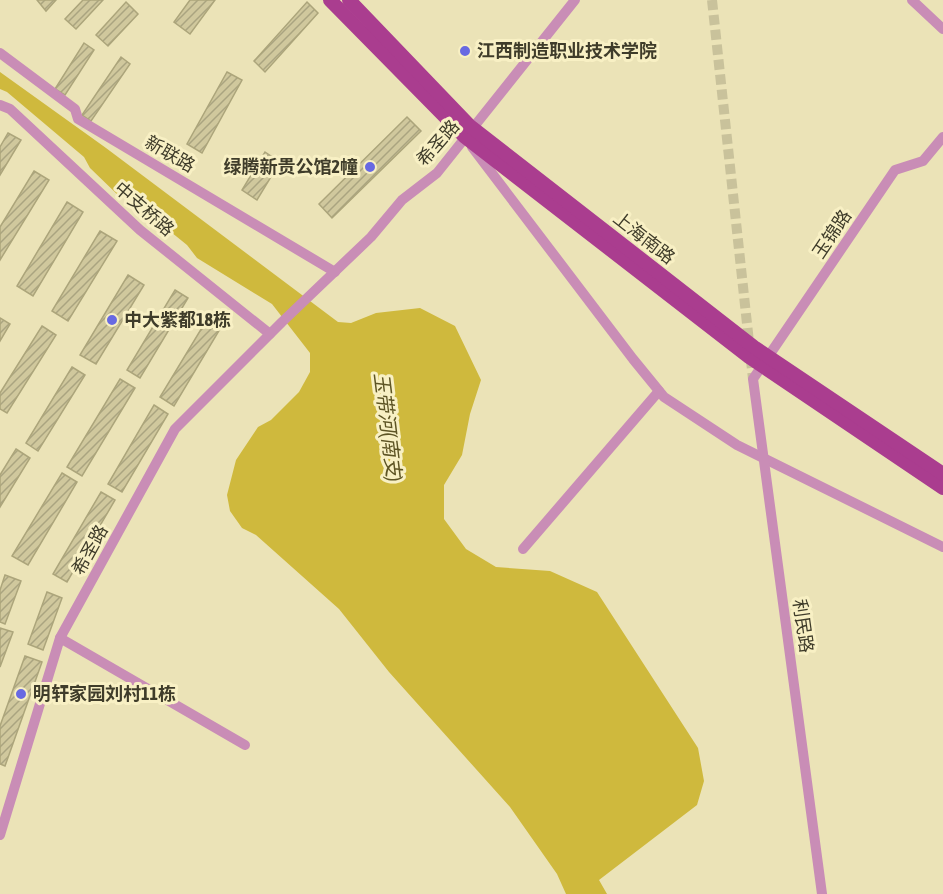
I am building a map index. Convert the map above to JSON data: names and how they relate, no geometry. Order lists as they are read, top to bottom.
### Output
{
  "streets": {
    "main road": ["上海南路"],
    "street": [
      "希圣路",
      "新联路",
      "中支桥路",
      "玉锦路",
      "利民路"
    ]
  },
  "crossings": [
    ["希圣路", "新联路"],
    ["希圣路", "中支桥路"],
    ["希圣路", "上海南路"],
    ["玉锦路", "上海南路"],
    ["玉锦路", "利民路"],
    ["上海南路", "利民路"]
  ],
  "water": ["玉带河(南支)"],
  "places": [
    "江西制造职业技术学院",
    "绿腾新贵公馆2幢",
    "中大紫都18栋",
    "明轩家园刘村11栋"
  ]
}
